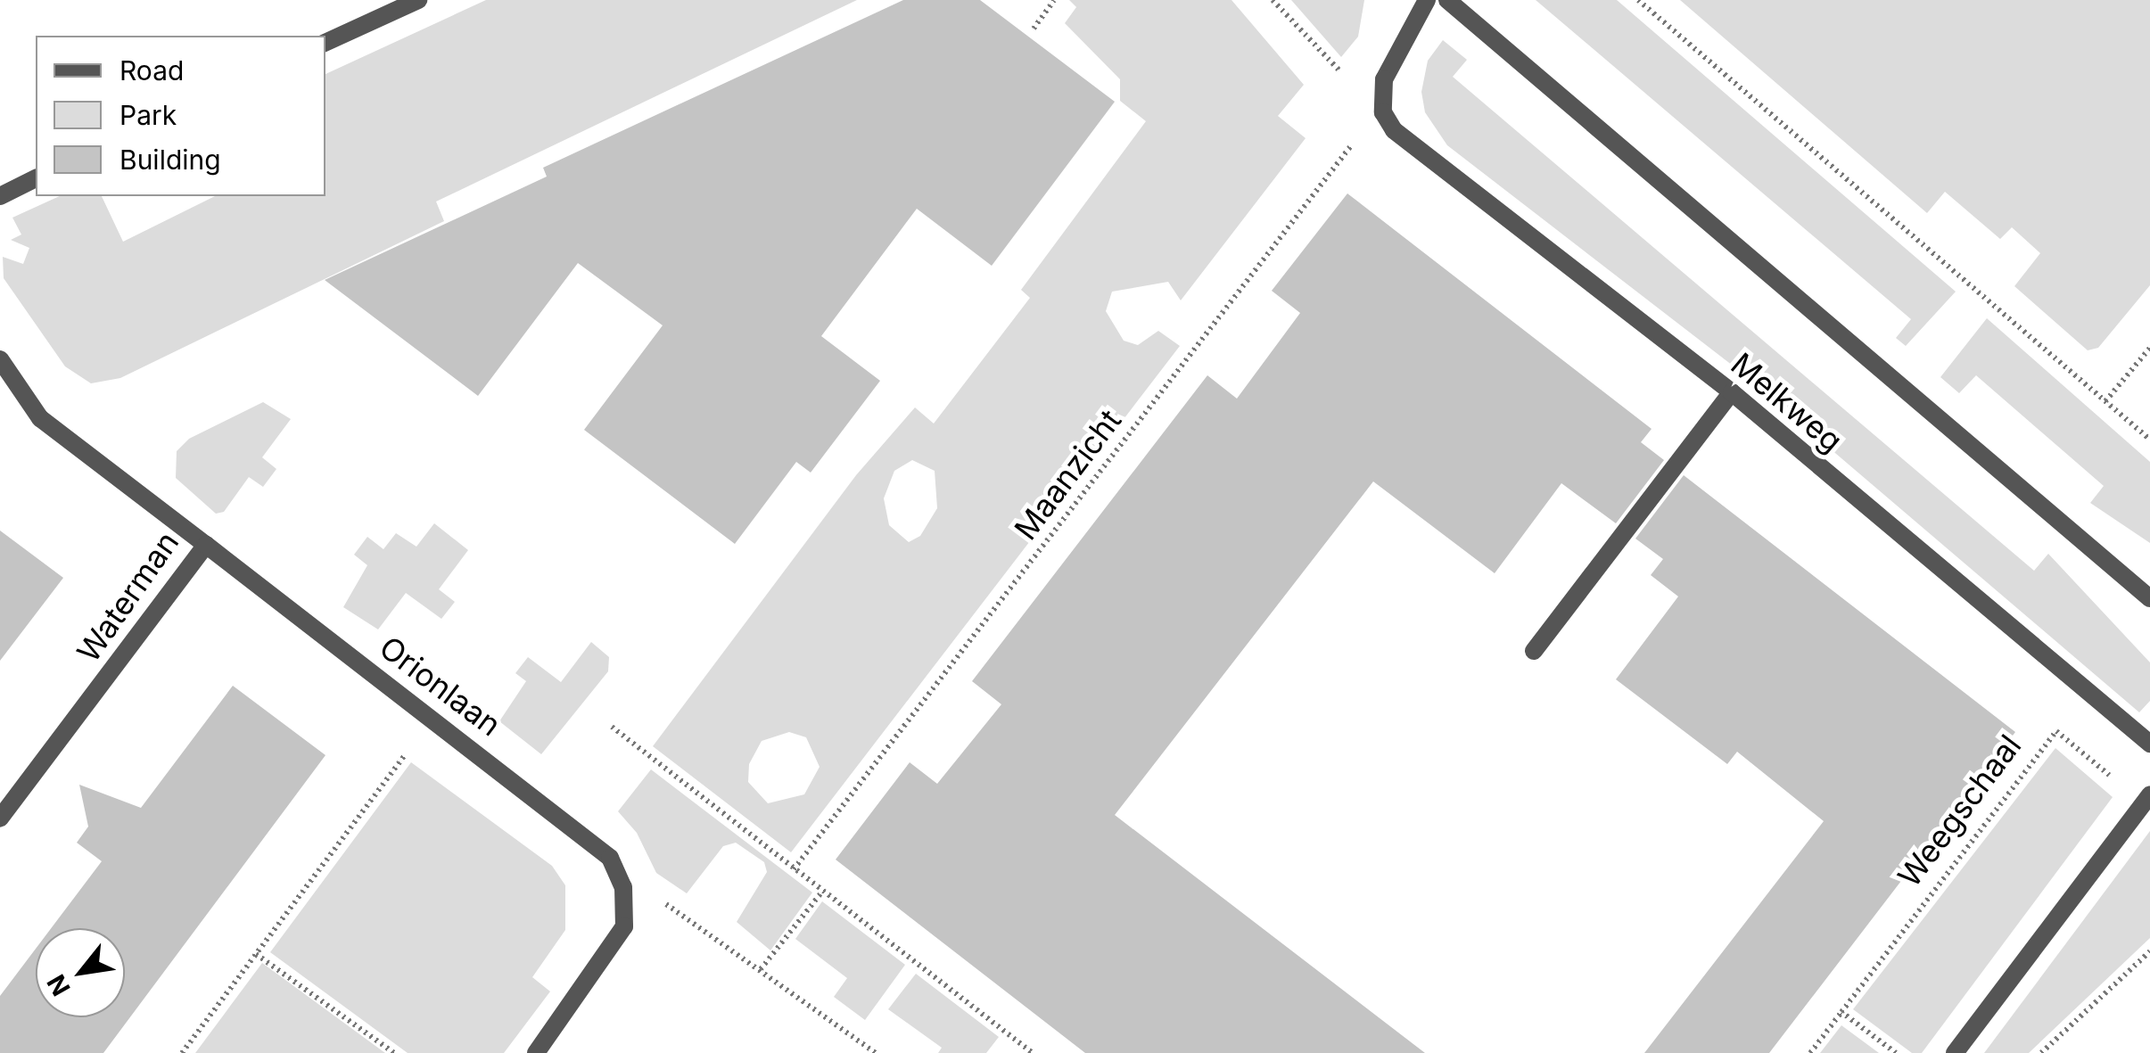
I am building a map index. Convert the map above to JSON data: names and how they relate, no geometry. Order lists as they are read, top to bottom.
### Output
{
  "streets": {
    "street": ["Melkweg", "Waterman", "Orionlaan"],
    "path": ["Maanzicht", "Weegschaal"]
  },
  "crossings": [
    ["Melkweg", "Maanzicht"],
    ["Waterman", "Orionlaan"]
  ],
  "legend": ["Road", "Park", "Building"],
  "north": "bottom left"
}
